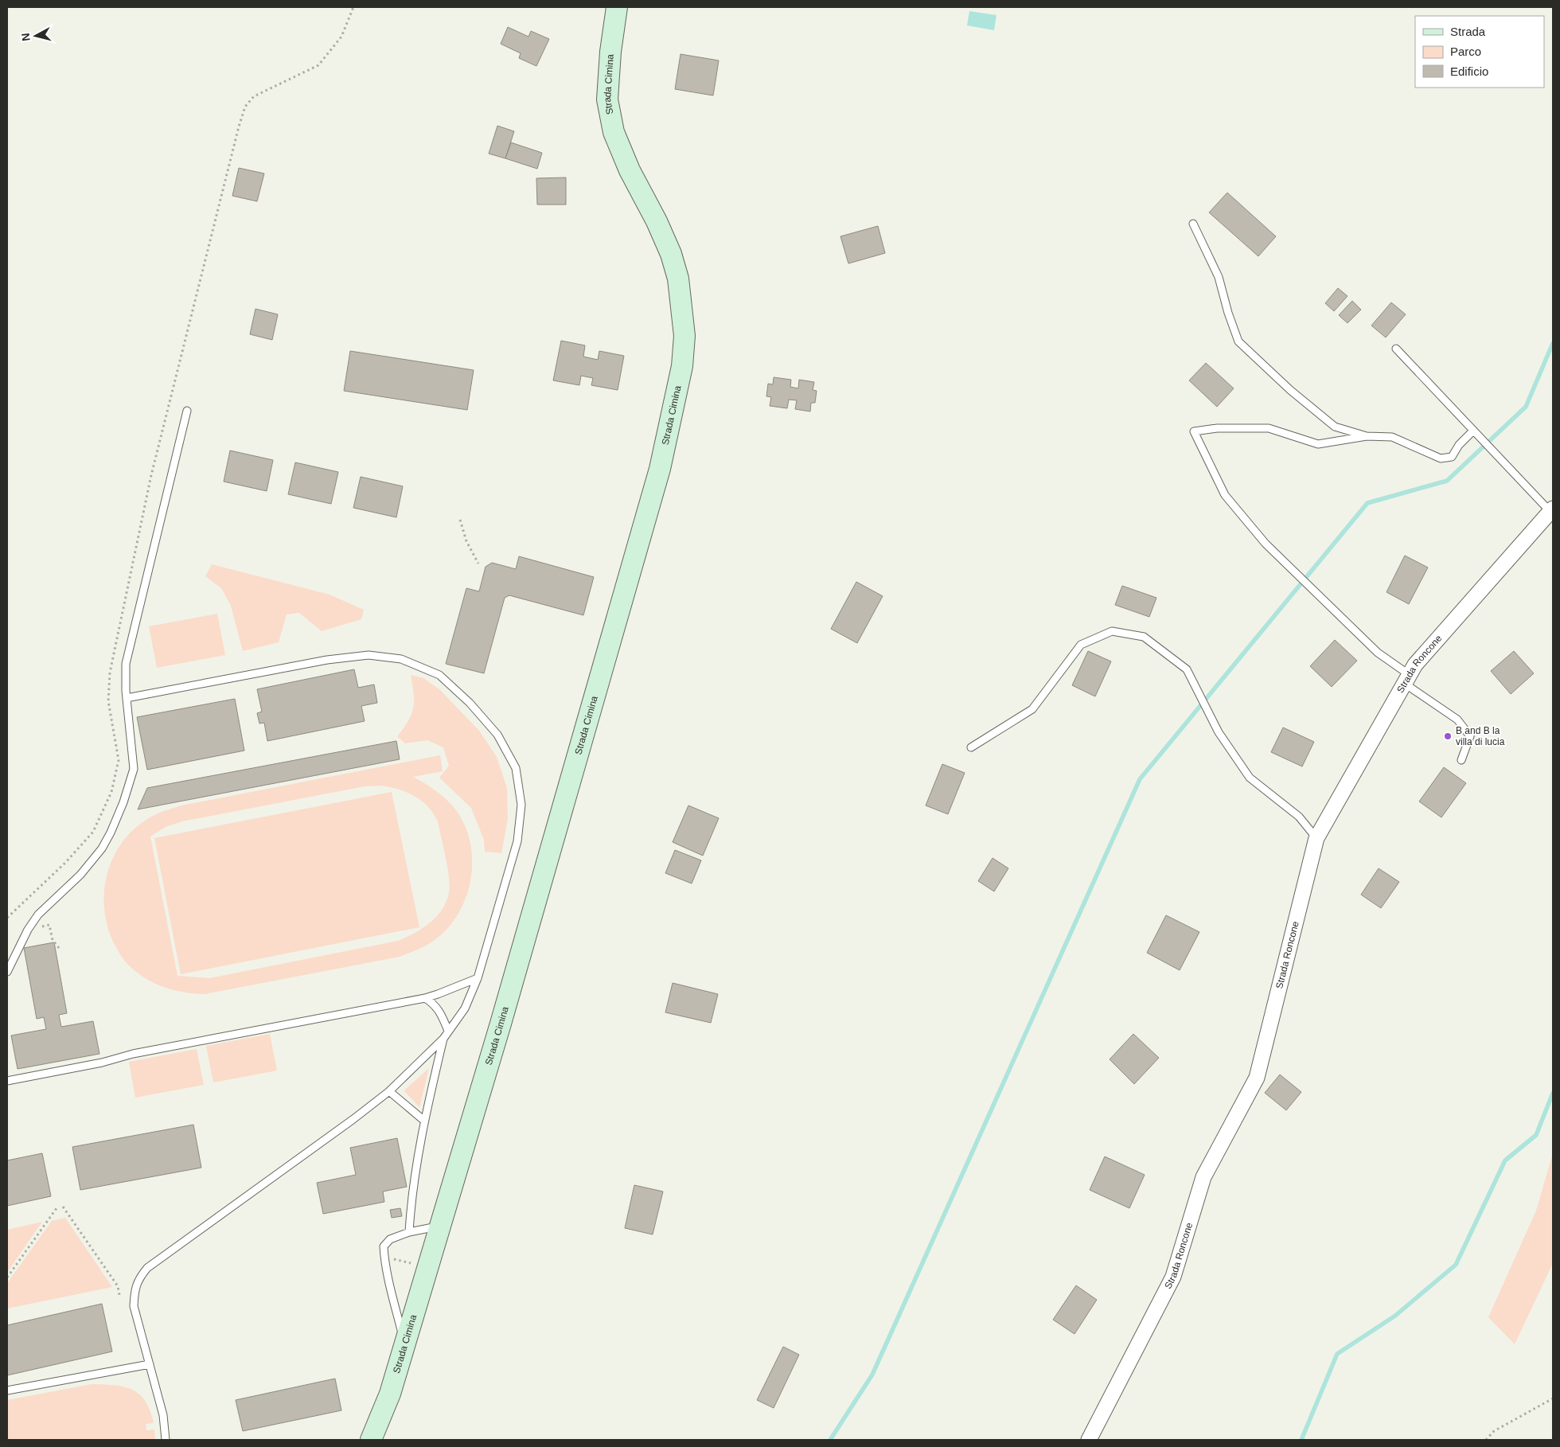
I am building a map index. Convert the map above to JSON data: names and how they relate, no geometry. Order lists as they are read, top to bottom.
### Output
{
  "streets": {
    "main road": ["Strada Cimina"],
    "street": ["Strada Roncone"]
  },
  "places": ["B and B la villa di lucia"],
  "legend": ["Strada", "Parco", "Edificio"],
  "north": "left"
}
